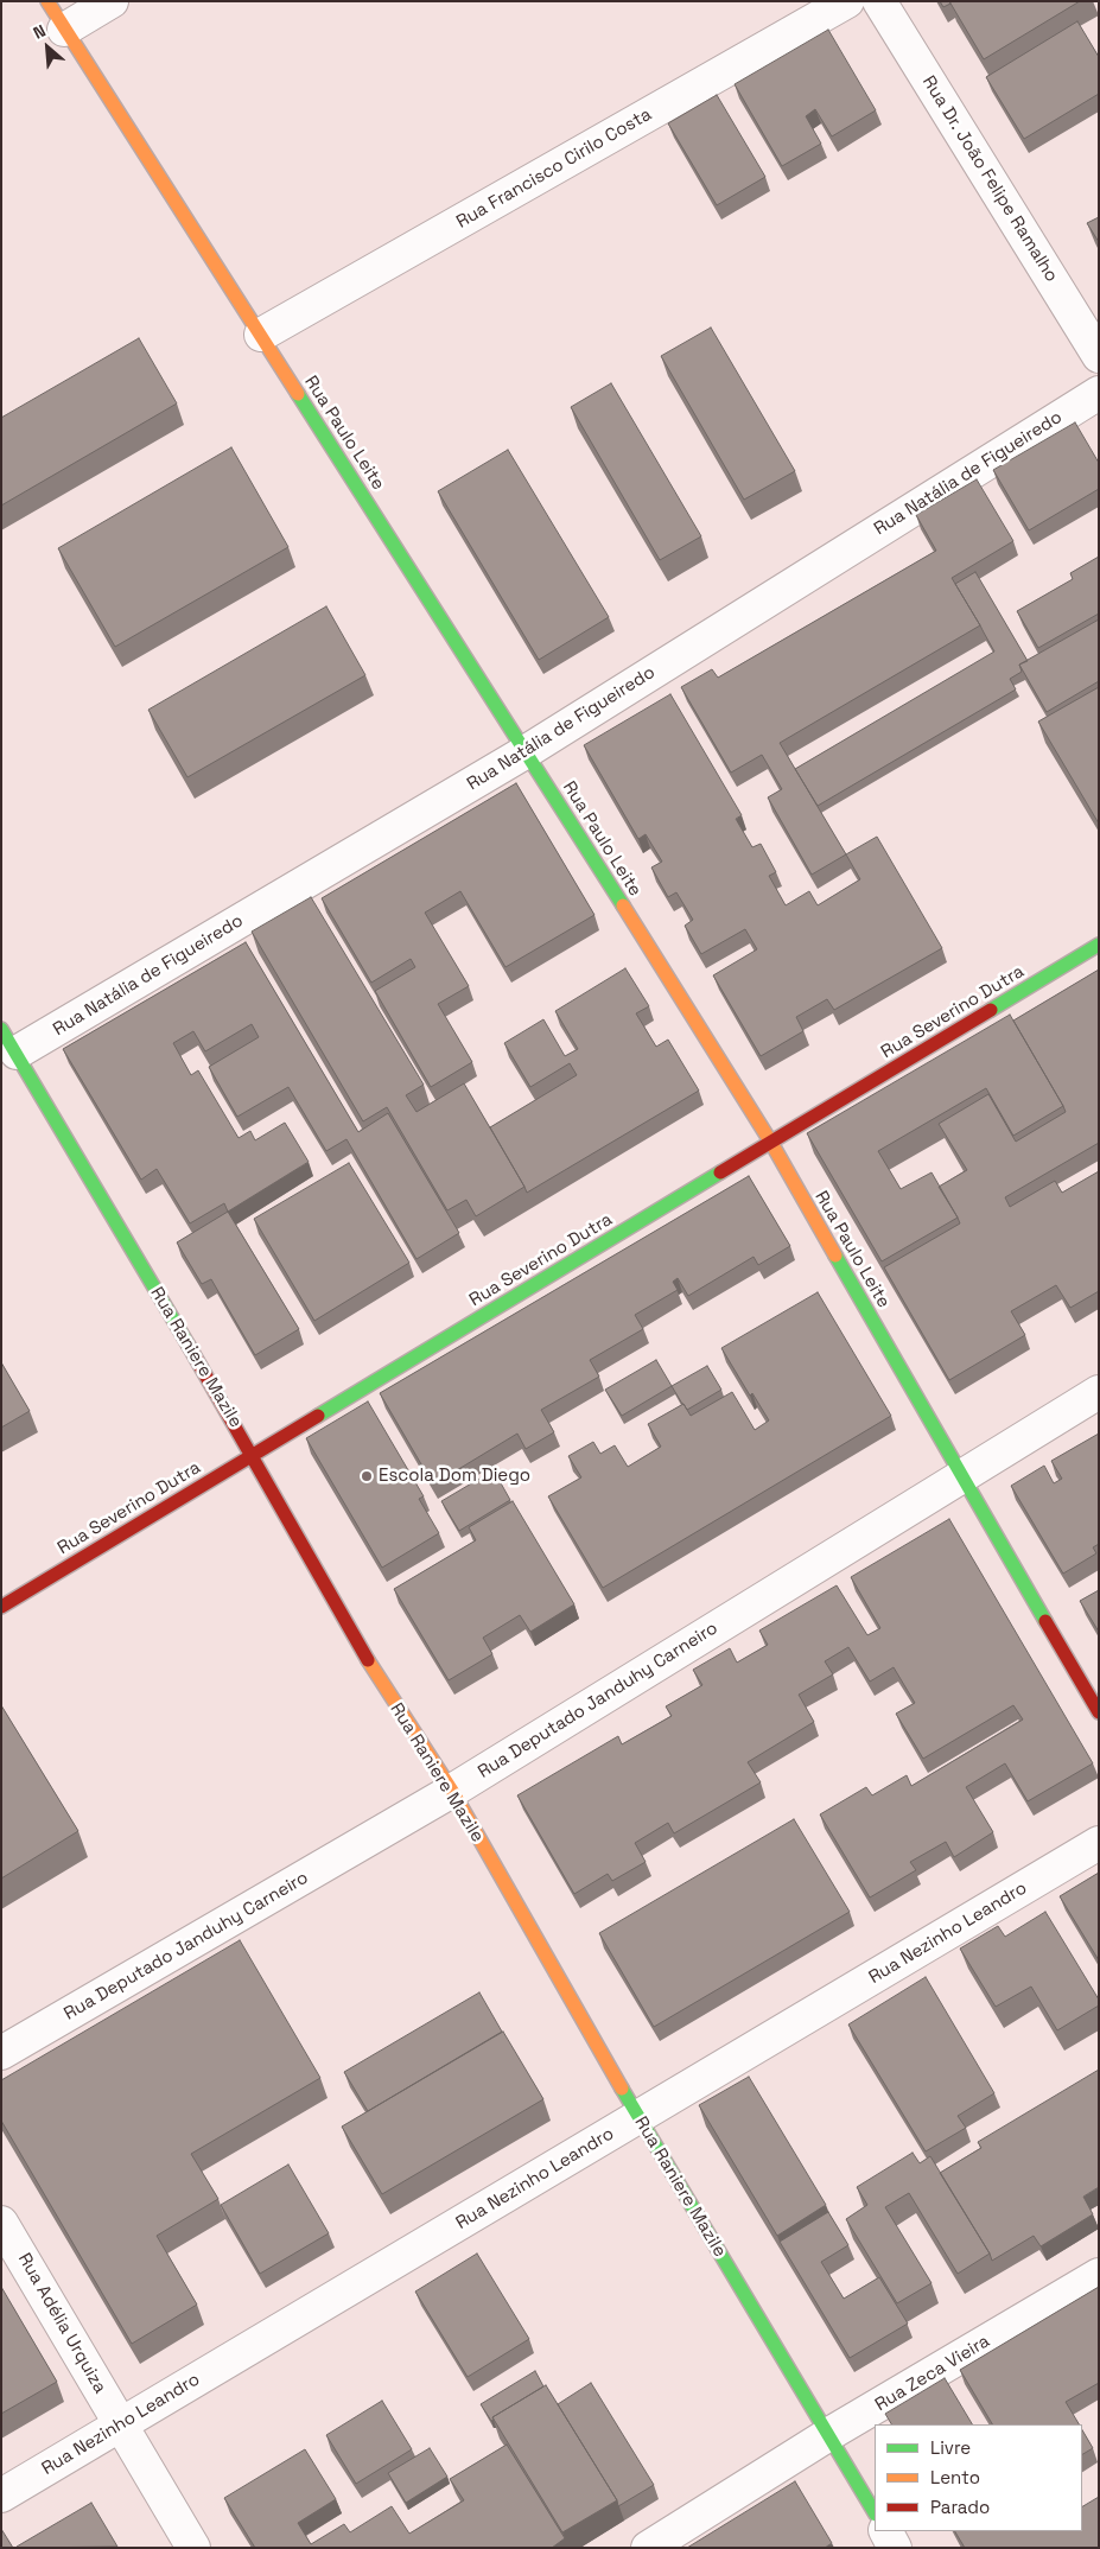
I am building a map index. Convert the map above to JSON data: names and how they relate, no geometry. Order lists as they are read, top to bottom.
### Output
{
  "streets": {
    "street": [
      "Rua Francisco Cirilo Costa",
      "Rua Dr. João Felipe Ramalho",
      "Rua Paulo Leite",
      "Rua Natália de Figueiredo",
      "Rua Severino Dutra",
      "Rua Raniere Mazile",
      "Rua Deputado Janduhy Carneiro",
      "Rua Nezinho Leandro",
      "Rua Adélia Urquiza",
      "Rua Zeca Vieira"
    ]
  },
  "crossings": [
    ["Rua Francisco Cirilo Costa", "Rua Paulo Leite"],
    ["Rua Paulo Leite", "Rua Natália de Figueiredo"],
    ["Rua Paulo Leite", "Rua Severino Dutra"],
    ["Rua Paulo Leite", "Rua Deputado Janduhy Carneiro"],
    ["Rua Natália de Figueiredo", "Rua Raniere Mazile"],
    ["Rua Severino Dutra", "Rua Raniere Mazile"],
    ["Rua Raniere Mazile", "Rua Deputado Janduhy Carneiro"],
    ["Rua Raniere Mazile", "Rua Nezinho Leandro"],
    ["Rua Raniere Mazile", "Rua Zeca Vieira"],
    ["Rua Nezinho Leandro", "Rua Adélia Urquiza"]
  ],
  "places": ["Escola Dom Diego"],
  "legend": ["Livre", "Lento", "Parado"],
  "north": "top left"
}
